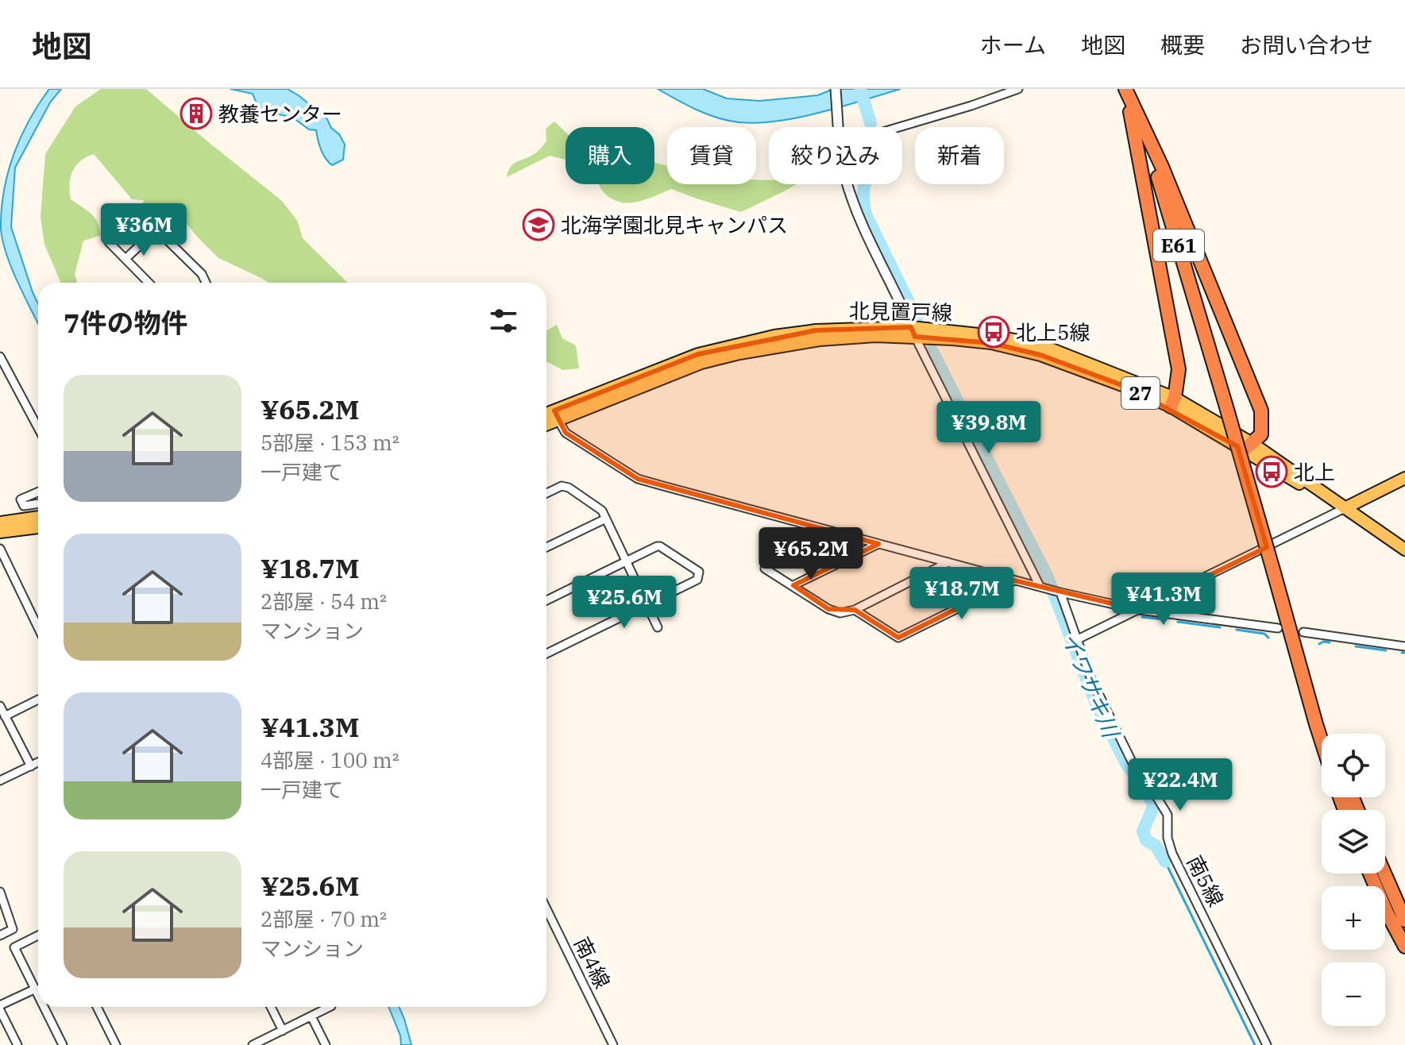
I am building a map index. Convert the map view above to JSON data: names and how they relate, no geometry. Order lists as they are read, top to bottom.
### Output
{
  "streets": {
    "highway": ["E61"],
    "main road": ["北見置戸線", "27"],
    "street": ["南5線", "南4線"]
  },
  "water": ["イワサキ川"],
  "places": {
    "building": ["教養センター"],
    "school or university": ["北海学園北見キャンパス"],
    "bus stop": ["北上5線", "北上"]
  },
  "page": {
    "header": "地図",
    "nav": [
      "ホーム",
      "地図",
      "概要",
      "お問い合わせ"
    ],
    "chip": [
      "購入",
      "賃貸",
      "絞り込み",
      "新着"
    ],
    "price": [
      "¥36M",
      "¥39.8M",
      "¥65.2M",
      "¥18.7M",
      "¥41.3M",
      "¥25.6M",
      "¥22.4M"
    ],
    "heading": "7件の物件",
    "list": [
      {
        "name": "¥65.2M",
        "note": "5部屋 · 153 m² · 一戸建て"
      },
      {
        "name": "¥18.7M",
        "note": "2部屋 · 54 m² · マンション"
      },
      {
        "name": "¥41.3M",
        "note": "4部屋 · 100 m² · 一戸建て"
      },
      {
        "name": "¥25.6M",
        "note": "2部屋 · 70 m² · マンション"
      }
    ],
    "map_buttons": ["+", "−"]
  }
}
